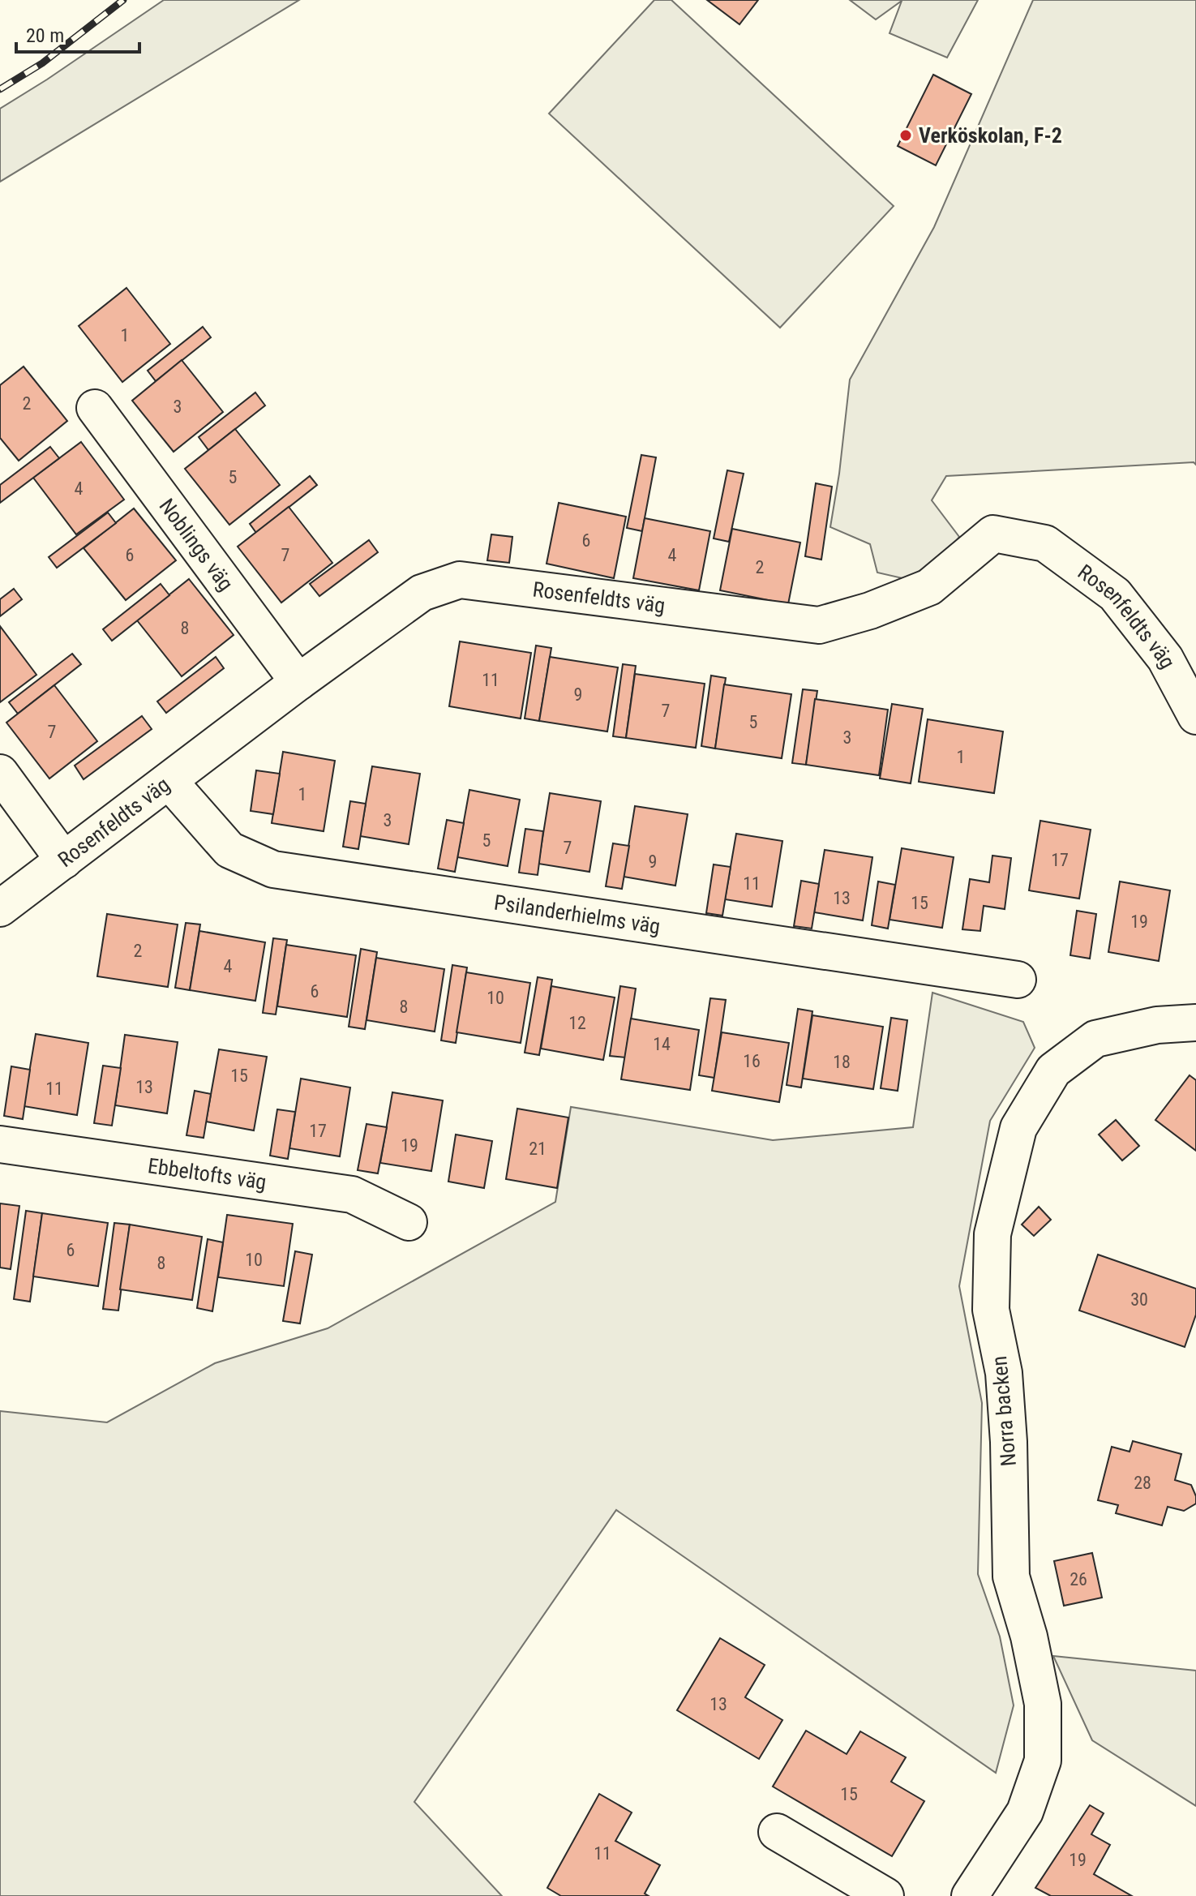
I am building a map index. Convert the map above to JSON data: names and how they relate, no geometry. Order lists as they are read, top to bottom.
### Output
{
  "streets": {
    "street": [
      "Noblings väg",
      "Rosenfeldts väg",
      "Psilanderhielms väg",
      "Ebbeltofts väg",
      "Norra backen"
    ]
  },
  "crossings": [
    ["Noblings väg", "Rosenfeldts väg"],
    ["Rosenfeldts väg", "Psilanderhielms väg"]
  ],
  "places": ["Verköskolan, F-2"],
  "house_numbers": [
    "1",
    "2",
    "3",
    "5",
    "4",
    "6",
    "6",
    "7",
    "4",
    "2",
    "8",
    "11",
    "9",
    "7",
    "5",
    "7",
    "3",
    "1",
    "1",
    "3",
    "5",
    "7",
    "17",
    "9",
    "11",
    "13",
    "15",
    "19",
    "2",
    "4",
    "6",
    "10",
    "8",
    "12",
    "14",
    "16",
    "18",
    "15",
    "13",
    "11",
    "17",
    "19",
    "21",
    "6",
    "10",
    "8",
    "30",
    "28",
    "26",
    "13",
    "15",
    "11",
    "19"
  ],
  "scale_bar": "20 m"
}
